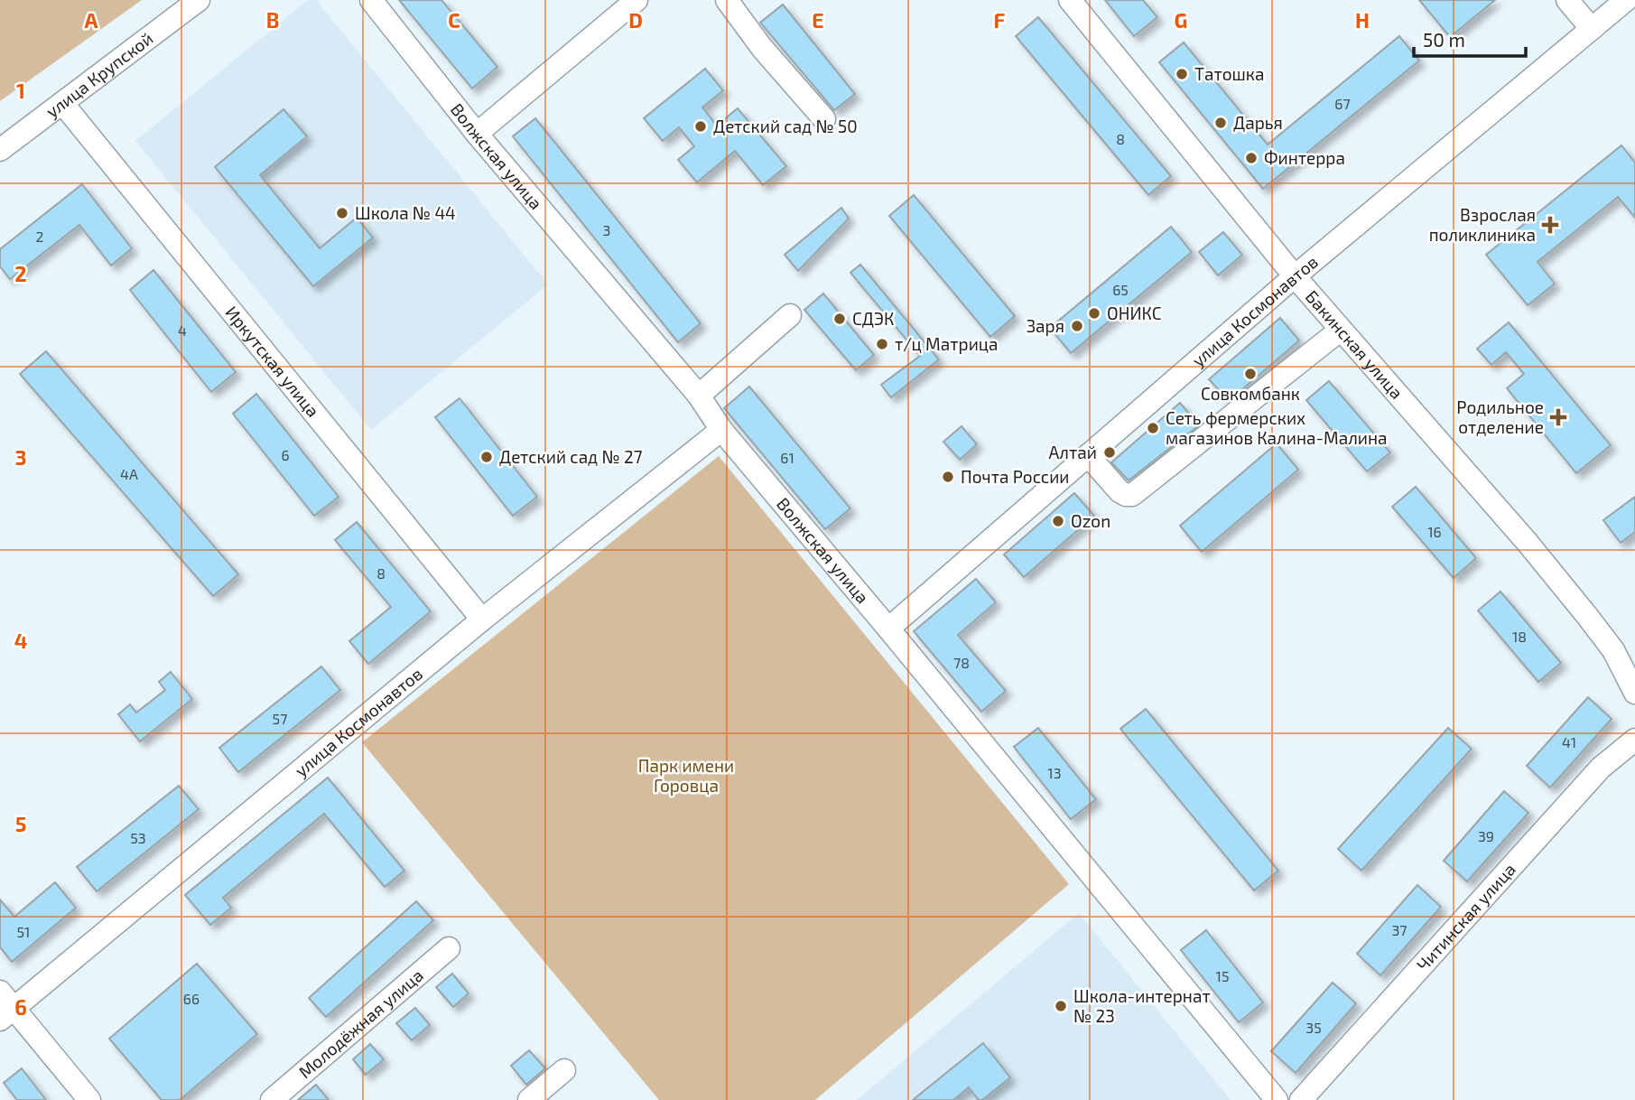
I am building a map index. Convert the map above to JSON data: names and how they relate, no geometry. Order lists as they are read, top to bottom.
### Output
{
  "streets": {
    "street": [
      "улица Крупской",
      "Волжская улица",
      "улица Космонавтов",
      "Бакинская улица",
      "Иркутская улица",
      "Читинская улица",
      "Молодёжная улица"
    ]
  },
  "crossings": [
    ["улица Крупской", "Иркутская улица"],
    ["Волжская улица", "улица Космонавтов"],
    ["улица Космонавтов", "Бакинская улица"],
    ["улица Космонавтов", "Иркутская улица"]
  ],
  "parks": ["Парк имени Горовца"],
  "places": {
    "other": [
      "Татошка",
      "Дарья",
      "Детский сад № 50",
      "Финтерра",
      "Школа № 44",
      "ОНИКС",
      "СДЭК",
      "Заря",
      "т/ц Матрица",
      "Совкомбанк",
      "Сеть фермерских магазинов Калина-Малина",
      "Алтай",
      "Детский сад № 27",
      "Почта России",
      "Ozon",
      "Школа-интернат № 23"
    ],
    "health": ["Взрослая поликлиника", "Родильное отделение"]
  },
  "house_numbers": [
    "67",
    "8",
    "3",
    "2",
    "65",
    "4",
    "6",
    "61",
    "4А",
    "16",
    "8",
    "18",
    "78",
    "57",
    "41",
    "13",
    "39",
    "53",
    "37",
    "51",
    "15",
    "66",
    "35"
  ],
  "scale_bar": "50 m",
  "grid": {
    "columns": [
      "A",
      "B",
      "C",
      "D",
      "E",
      "F",
      "G",
      "H"
    ],
    "rows": [
      "1",
      "2",
      "3",
      "4",
      "5",
      "6"
    ]
  }
}
